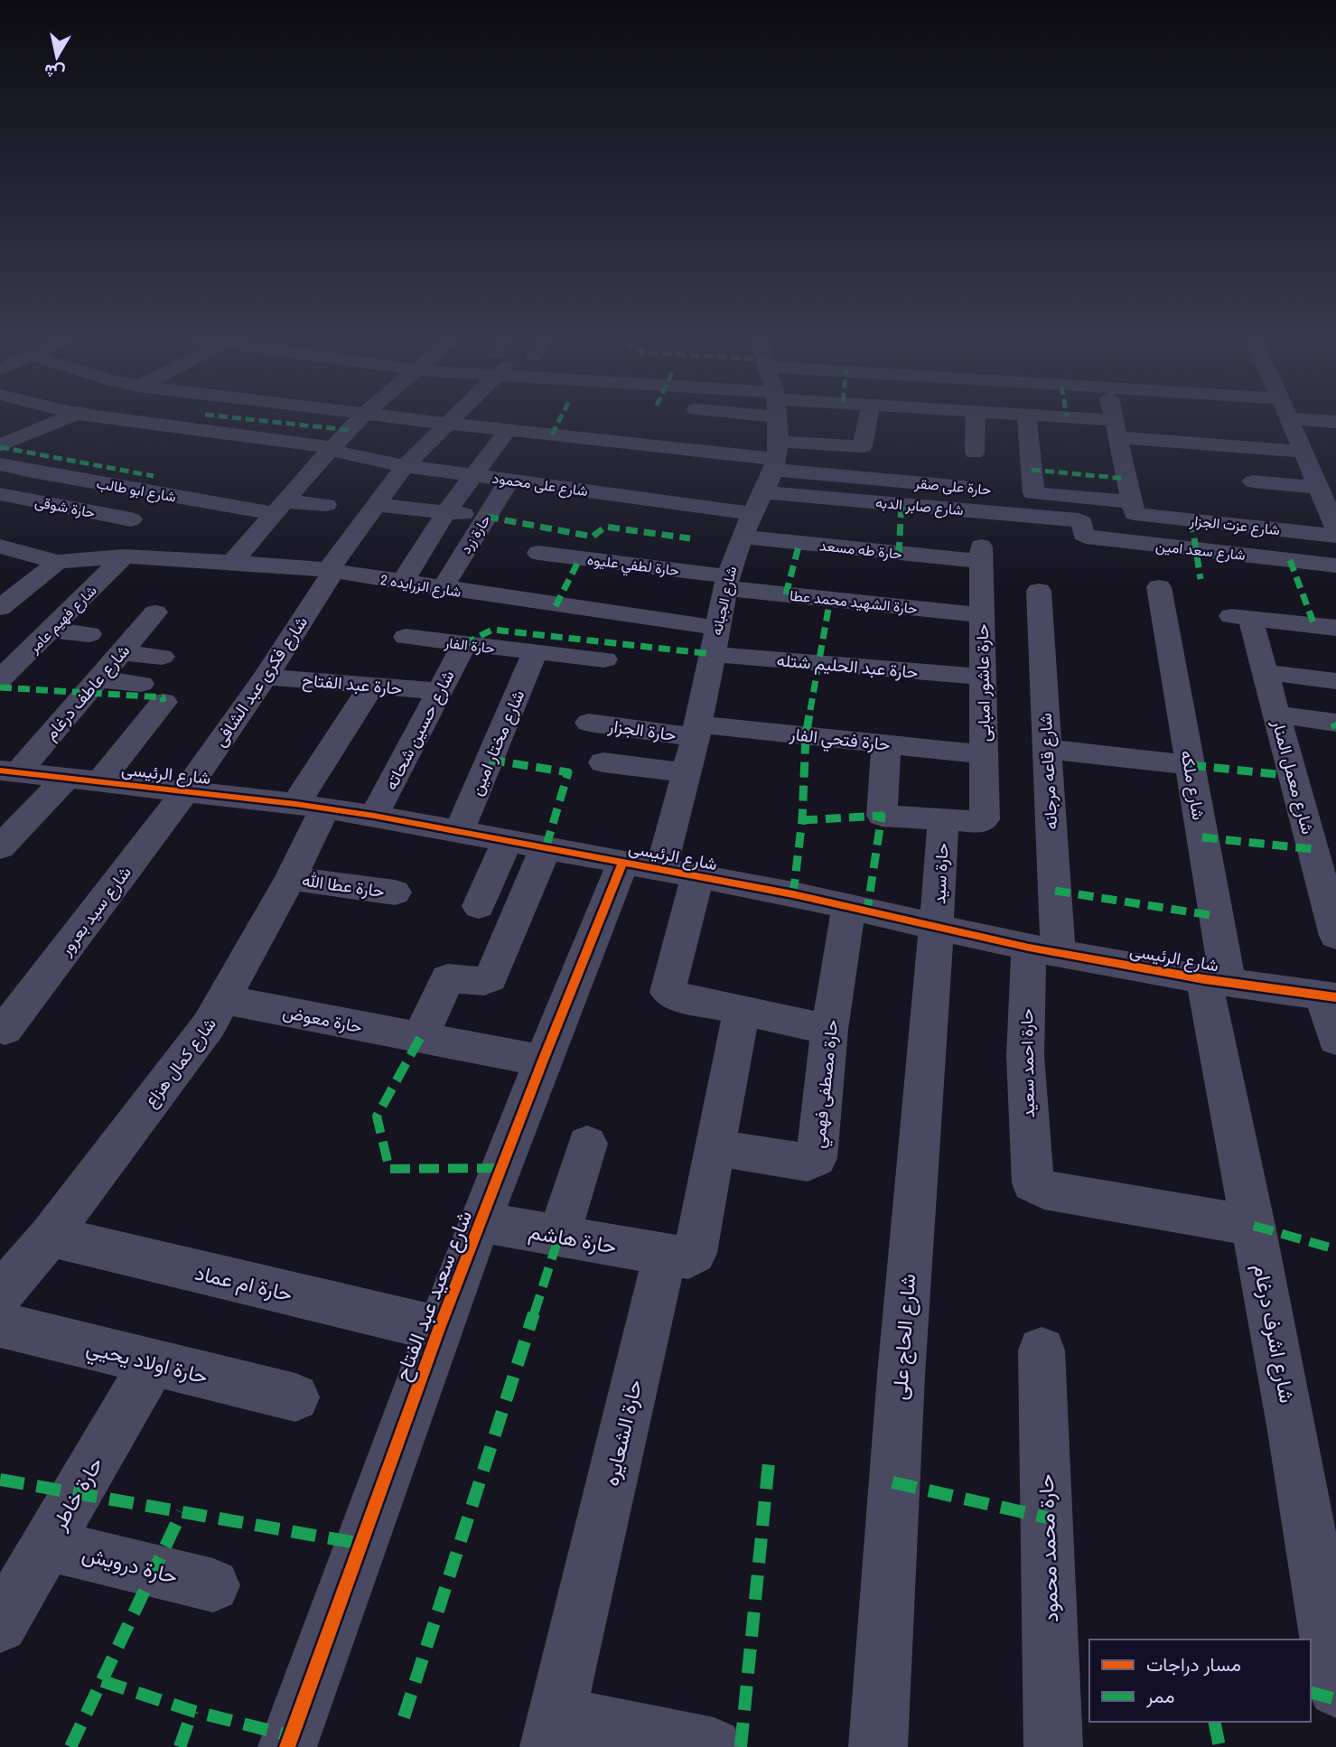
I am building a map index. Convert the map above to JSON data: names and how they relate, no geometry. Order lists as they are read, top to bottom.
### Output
{
  "streets": {
    "street": [
      "شارع على محمود",
      "حارة على صقر",
      "شارع ابو طالب",
      "شارع صابر الدبه",
      "حارة شوقى",
      "شارع عزت الجزار",
      "حارة زرد",
      "حارة طه مسعد",
      "شارع سعد امين",
      "حارة لطفي عليوه",
      "شارع الزرايده 2",
      "شارع الجبانه",
      "حارة الشهيد محمد عطا",
      "شارع فهيم عامر",
      "حارة الفار",
      "حارة عبد الحليم شتله",
      "شارع فكرى عبد الشافى",
      "حارة عاشور امبابى",
      "حارة عبد الفتاح",
      "شارع عاطف درغام",
      "شارع حسين شحاته",
      "حارة الجزار",
      "حارة فتحي الفار",
      "شارع مختار امين",
      "شارع قاعه مرجانه",
      "شارع الرئيسى",
      "شارع معمل المنار",
      "شارع ملكه",
      "حارة سيد",
      "حارة عطا الله",
      "شارع سيد بعرور",
      "حارة معوض",
      "شارع كمال هزاع",
      "حارة احمد سعيد",
      "حارة مصطفى فهمي",
      "حارة هاشم",
      "حارة ام عماد",
      "شارع سعيد عبد الفتاح",
      "شارع اشرف درغام",
      "شارع الحاج على",
      "حارة اولاد يحيي",
      "حارة الشعايره",
      "حارة خاطر",
      "حارة محمد محمود",
      "حارة درويش"
    ]
  },
  "crossings": [
    ["شارع على محمود", "شارع صابر الدبه"],
    ["شارع على محمود", "حارة زرد"],
    ["شارع على محمود", "شارع الجبانه"],
    ["شارع على محمود", "شارع فكرى عبد الشافى"],
    ["حارة على صقر", "شارع عزت الجزار"],
    ["شارع صابر الدبه", "شارع سعد امين"],
    ["شارع صابر الدبه", "شارع الجبانه"],
    ["حارة زرد", "شارع الزرايده 2"],
    ["حارة زرد", "حارة الفار"],
    ["حارة طه مسعد", "شارع الجبانه"],
    ["حارة طه مسعد", "حارة عاشور امبابى"],
    ["حارة لطفي عليوه", "شارع الجبانه"],
    ["حارة لطفي عليوه", "حارة الشهيد محمد عطا"],
    ["شارع الزرايده 2", "شارع الجبانه"],
    ["شارع الزرايده 2", "شارع فهيم عامر"],
    ["شارع الزرايده 2", "حارة الفار"],
    ["شارع الزرايده 2", "حارة عبد الحليم شتله"],
    ["شارع الزرايده 2", "شارع فكرى عبد الشافى"],
    ["شارع الجبانه", "حارة الشهيد محمد عطا"],
    ["شارع الجبانه", "حارة عبد الحليم شتله"],
    ["شارع الجبانه", "حارة الجزار"],
    ["شارع الجبانه", "حارة فتحي الفار"],
    ["شارع الجبانه", "شارع الرئيسى"],
    ["شارع الجبانه", "شارع سعيد عبد الفتاح"],
    ["حارة الشهيد محمد عطا", "حارة عاشور امبابى"],
    ["حارة الفار", "شارع حسين شحاته"],
    ["حارة الفار", "شارع مختار امين"],
    ["حارة عبد الحليم شتله", "حارة عاشور امبابى"],
    ["شارع فكرى عبد الشافى", "حارة عبد الفتاح"],
    ["شارع فكرى عبد الشافى", "شارع الرئيسى"],
    ["شارع فكرى عبد الشافى", "شارع سيد بعرور"],
    ["حارة عاشور امبابى", "حارة فتحي الفار"],
    ["حارة عاشور امبابى", "حارة سيد"],
    ["حارة عبد الفتاح", "شارع حسين شحاته"],
    ["حارة عبد الفتاح", "شارع كمال هزاع"],
    ["شارع عاطف درغام", "شارع الرئيسى"],
    ["شارع حسين شحاته", "شارع الرئيسى"],
    ["حارة الجزار", "حارة فتحي الفار"],
    ["حارة فتحي الفار", "حارة سيد"],
    ["شارع مختار امين", "شارع الرئيسى"],
    ["شارع قاعه مرجانه", "شارع الرئيسى"],
    ["شارع قاعه مرجانه", "حارة احمد سعيد"],
    ["شارع الرئيسى", "شارع ملكه"],
    ["شارع الرئيسى", "حارة سيد"],
    ["شارع الرئيسى", "شارع سيد بعرور"],
    ["شارع الرئيسى", "شارع كمال هزاع"],
    ["شارع الرئيسى", "حارة احمد سعيد"],
    ["شارع الرئيسى", "حارة مصطفى فهمي"],
    ["شارع الرئيسى", "شارع سعيد عبد الفتاح"],
    ["شارع الرئيسى", "شارع اشرف درغام"],
    ["شارع الرئيسى", "شارع الحاج على"],
    ["شارع ملكه", "شارع اشرف درغام"],
    ["حارة سيد", "شارع الحاج على"],
    ["حارة عطا الله", "شارع كمال هزاع"],
    ["حارة معوض", "شارع كمال هزاع"],
    ["حارة معوض", "شارع سعيد عبد الفتاح"],
    ["شارع كمال هزاع", "حارة ام عماد"],
    ["حارة احمد سعيد", "شارع اشرف درغام"],
    ["حارة هاشم", "شارع سعيد عبد الفتاح"],
    ["حارة هاشم", "حارة الشعايره"],
    ["حارة ام عماد", "شارع سعيد عبد الفتاح"],
    ["حارة اولاد يحيي", "حارة خاطر"],
    ["حارة خاطر", "حارة درويش"]
  ],
  "legend": ["مسار دراجات", "ممر"],
  "north": "bottom"
}
